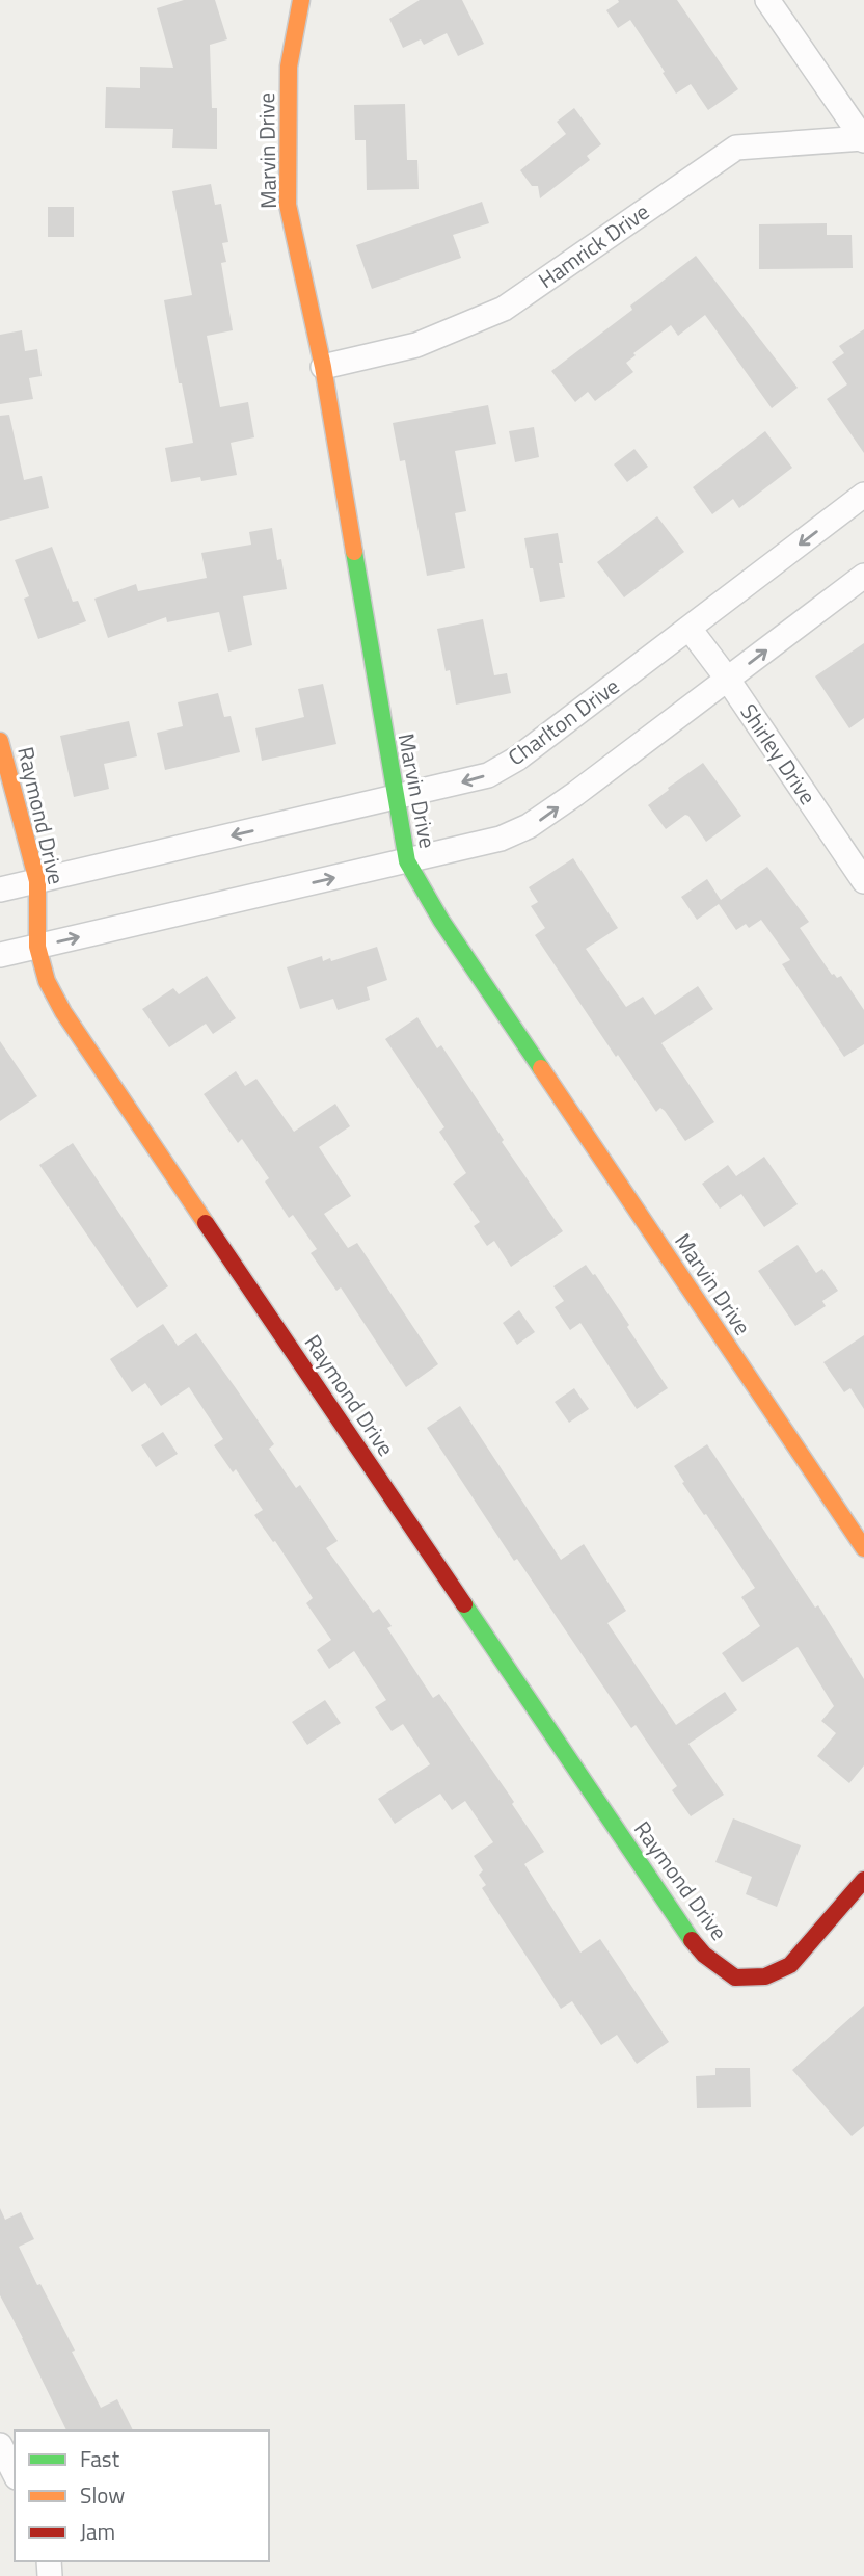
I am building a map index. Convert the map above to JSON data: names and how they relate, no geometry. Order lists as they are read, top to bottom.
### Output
{
  "streets": {
    "street": [
      "Marvin Drive",
      "Hamrick Drive",
      "Charlton Drive",
      "Shirley Drive",
      "Raymond Drive"
    ]
  },
  "crossings": [
    ["Marvin Drive", "Hamrick Drive"],
    ["Marvin Drive", "Charlton Drive"],
    ["Charlton Drive", "Shirley Drive"],
    ["Charlton Drive", "Raymond Drive"]
  ],
  "legend": ["Fast", "Slow", "Jam"]
}
